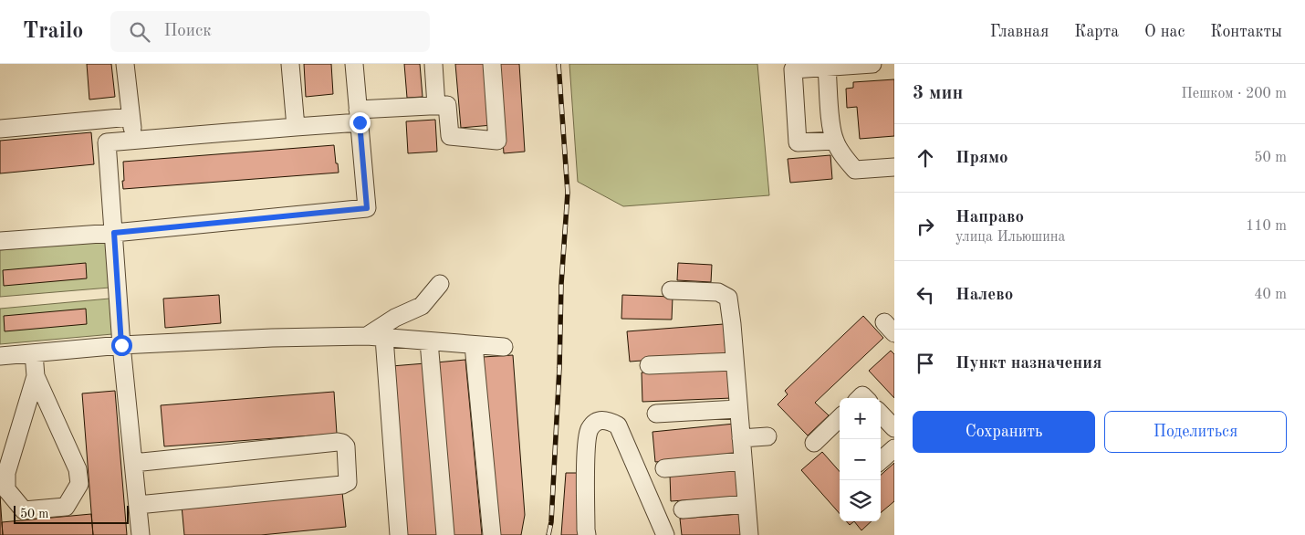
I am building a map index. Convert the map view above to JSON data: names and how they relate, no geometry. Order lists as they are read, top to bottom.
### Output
{
  "scale_bar": "50 m",
  "page": {
    "header": "Trailo",
    "search": "Поиск",
    "nav": [
      "Главная",
      "Карта",
      "О нас",
      "Контакты"
    ],
    "heading": ["3 мин", "Пешком · 200 m"],
    "list": [
      ["Прямо", "50 m"],
      ["Направо", "улица Ильюшина", "110 m"],
      ["Налево", "40 m"],
      "Пункт назначения"
    ],
    "buttons": ["Сохранить", "Поделиться"],
    "map_buttons": ["+", "−"],
    "scale": "50 m"
  }
}
